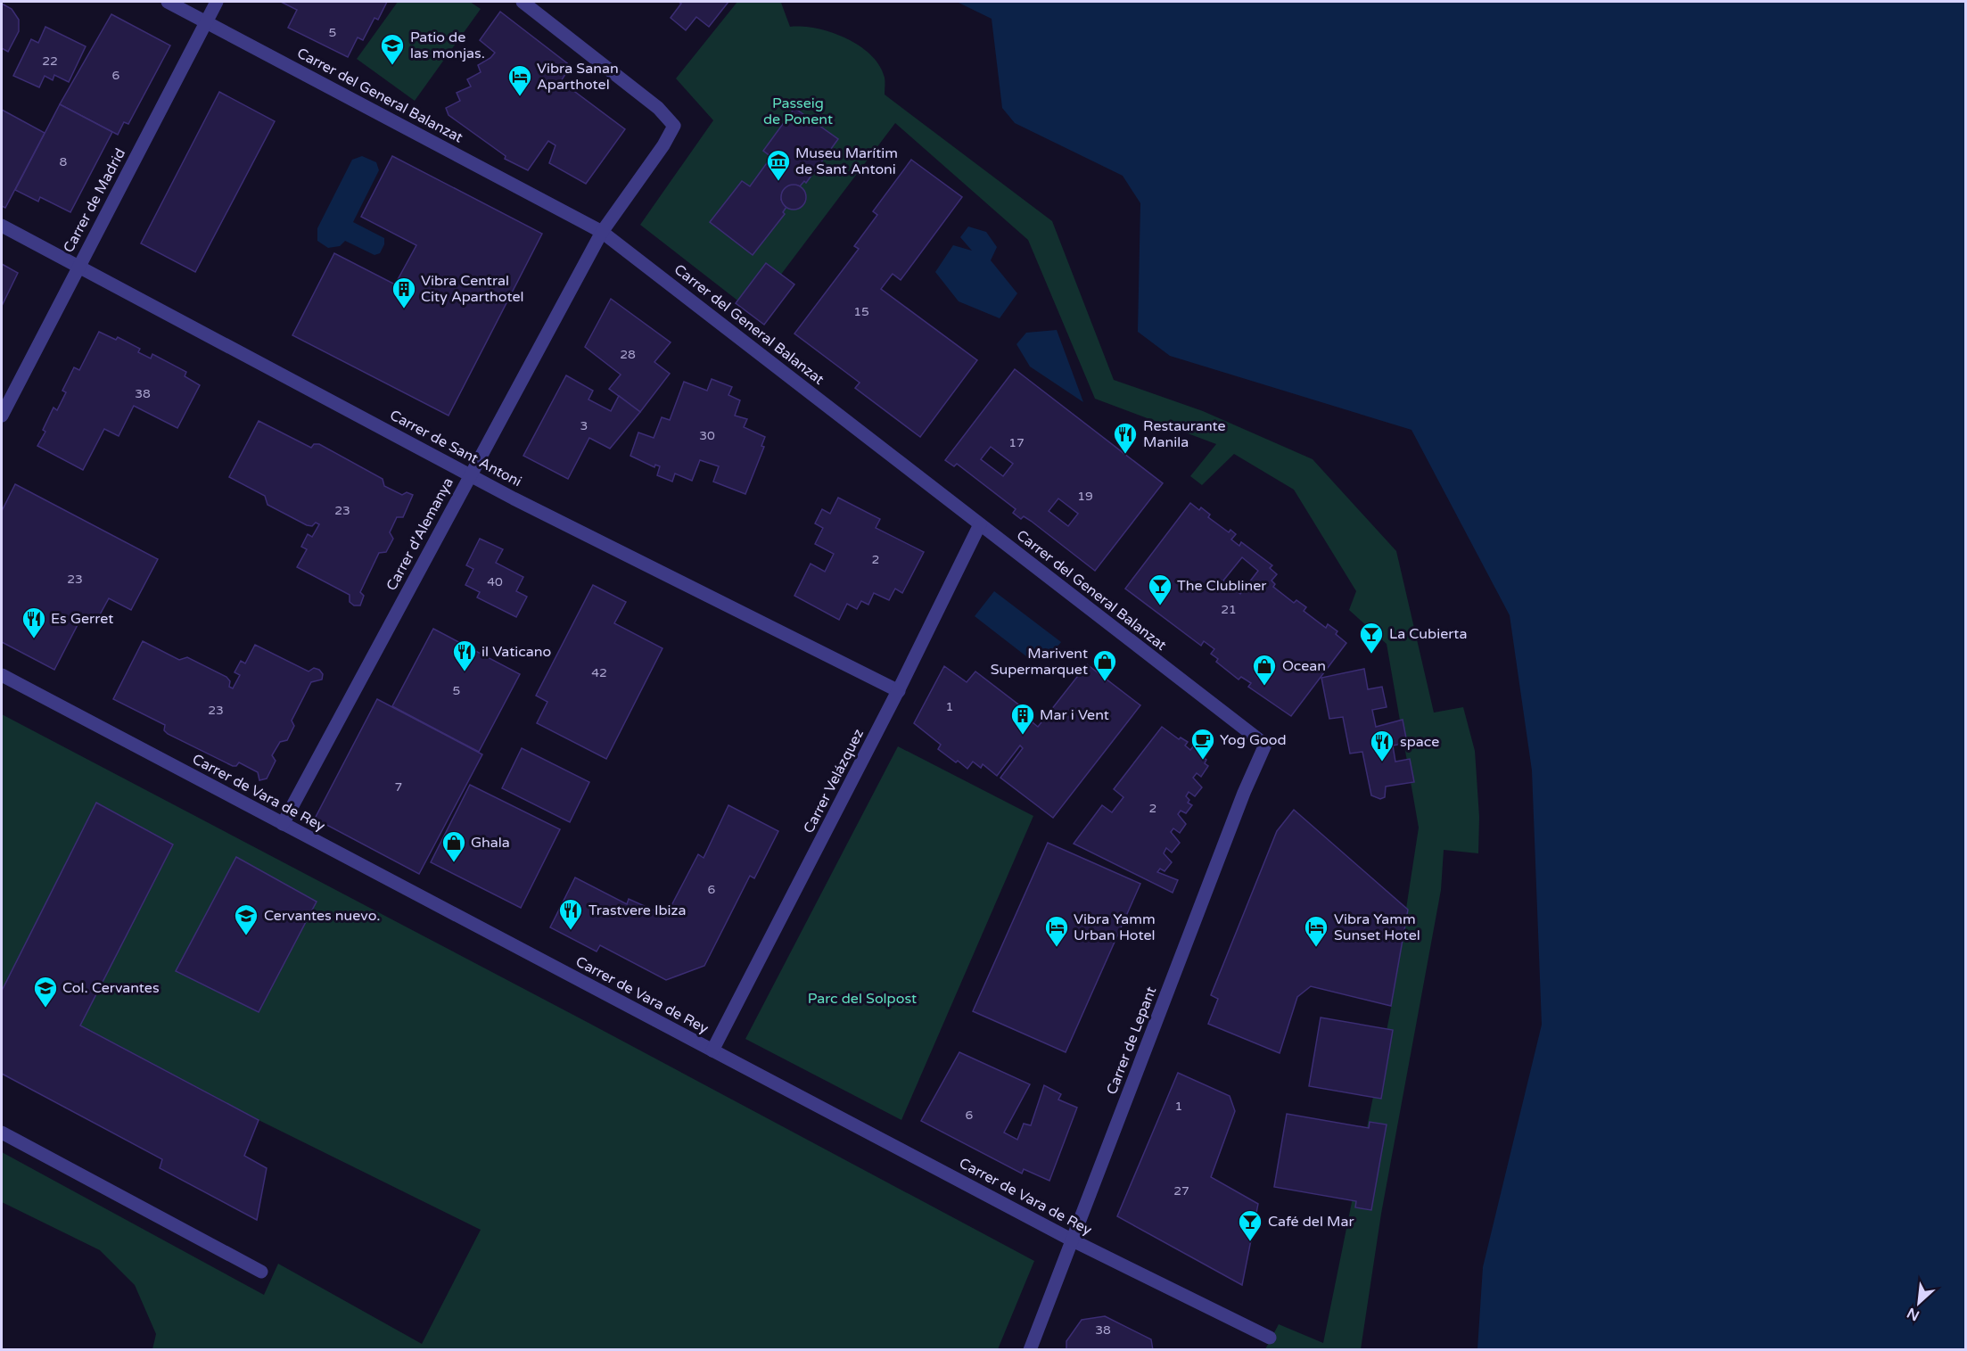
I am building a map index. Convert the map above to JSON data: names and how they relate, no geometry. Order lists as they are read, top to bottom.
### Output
{
  "streets": {
    "street": [
      "Carrer del General Balanzat",
      "Carrer de Madrid",
      "Carrer de Sant Antoni",
      "Carrer d'Alemanya",
      "Carrer Velázquez",
      "Carrer de Vara de Rey",
      "Carrer de Lepant"
    ]
  },
  "crossings": [
    ["Carrer del General Balanzat", "Carrer de Madrid"],
    ["Carrer del General Balanzat", "Carrer d'Alemanya"],
    ["Carrer del General Balanzat", "Carrer Velázquez"],
    ["Carrer del General Balanzat", "Carrer de Lepant"],
    ["Carrer de Madrid", "Carrer de Sant Antoni"],
    ["Carrer de Sant Antoni", "Carrer d'Alemanya"],
    ["Carrer de Sant Antoni", "Carrer Velázquez"],
    ["Carrer d'Alemanya", "Carrer de Vara de Rey"],
    ["Carrer Velázquez", "Carrer de Vara de Rey"],
    ["Carrer de Vara de Rey", "Carrer de Lepant"]
  ],
  "parks": ["Passeig de Ponent", "Parc del Solpost"],
  "places": {
    "school or university": ["Patio de las monjas.", "Cervantes nuevo.", "Col. Cervantes"],
    "hotel": ["Vibra Sanan Aparthotel", "Vibra Yamm Urban Hotel", "Vibra Yamm Sunset Hotel"],
    "museum": ["Museu Marítim de Sant Antoni"],
    "building": ["Vibra Central City Aparthotel", "Mar i Vent"],
    "restaurant": [
      "Restaurante Manila",
      "Es Gerret",
      "il Vaticano",
      "space",
      "Trastvere Ibiza"
    ],
    "bar": ["The Clubliner", "La Cubierta", "Café del Mar"],
    "shop": ["Marivent Supermarquet", "Ocean", "Ghala"],
    "cafe": ["Yog Good"]
  },
  "house_numbers": [
    "5",
    "22",
    "6",
    "8",
    "15",
    "28",
    "38",
    "3",
    "30",
    "17",
    "19",
    "23",
    "2",
    "23",
    "40",
    "21",
    "42",
    "5",
    "1",
    "23",
    "7",
    "2",
    "6",
    "1",
    "6",
    "27",
    "38"
  ],
  "north": "bottom left"
}
